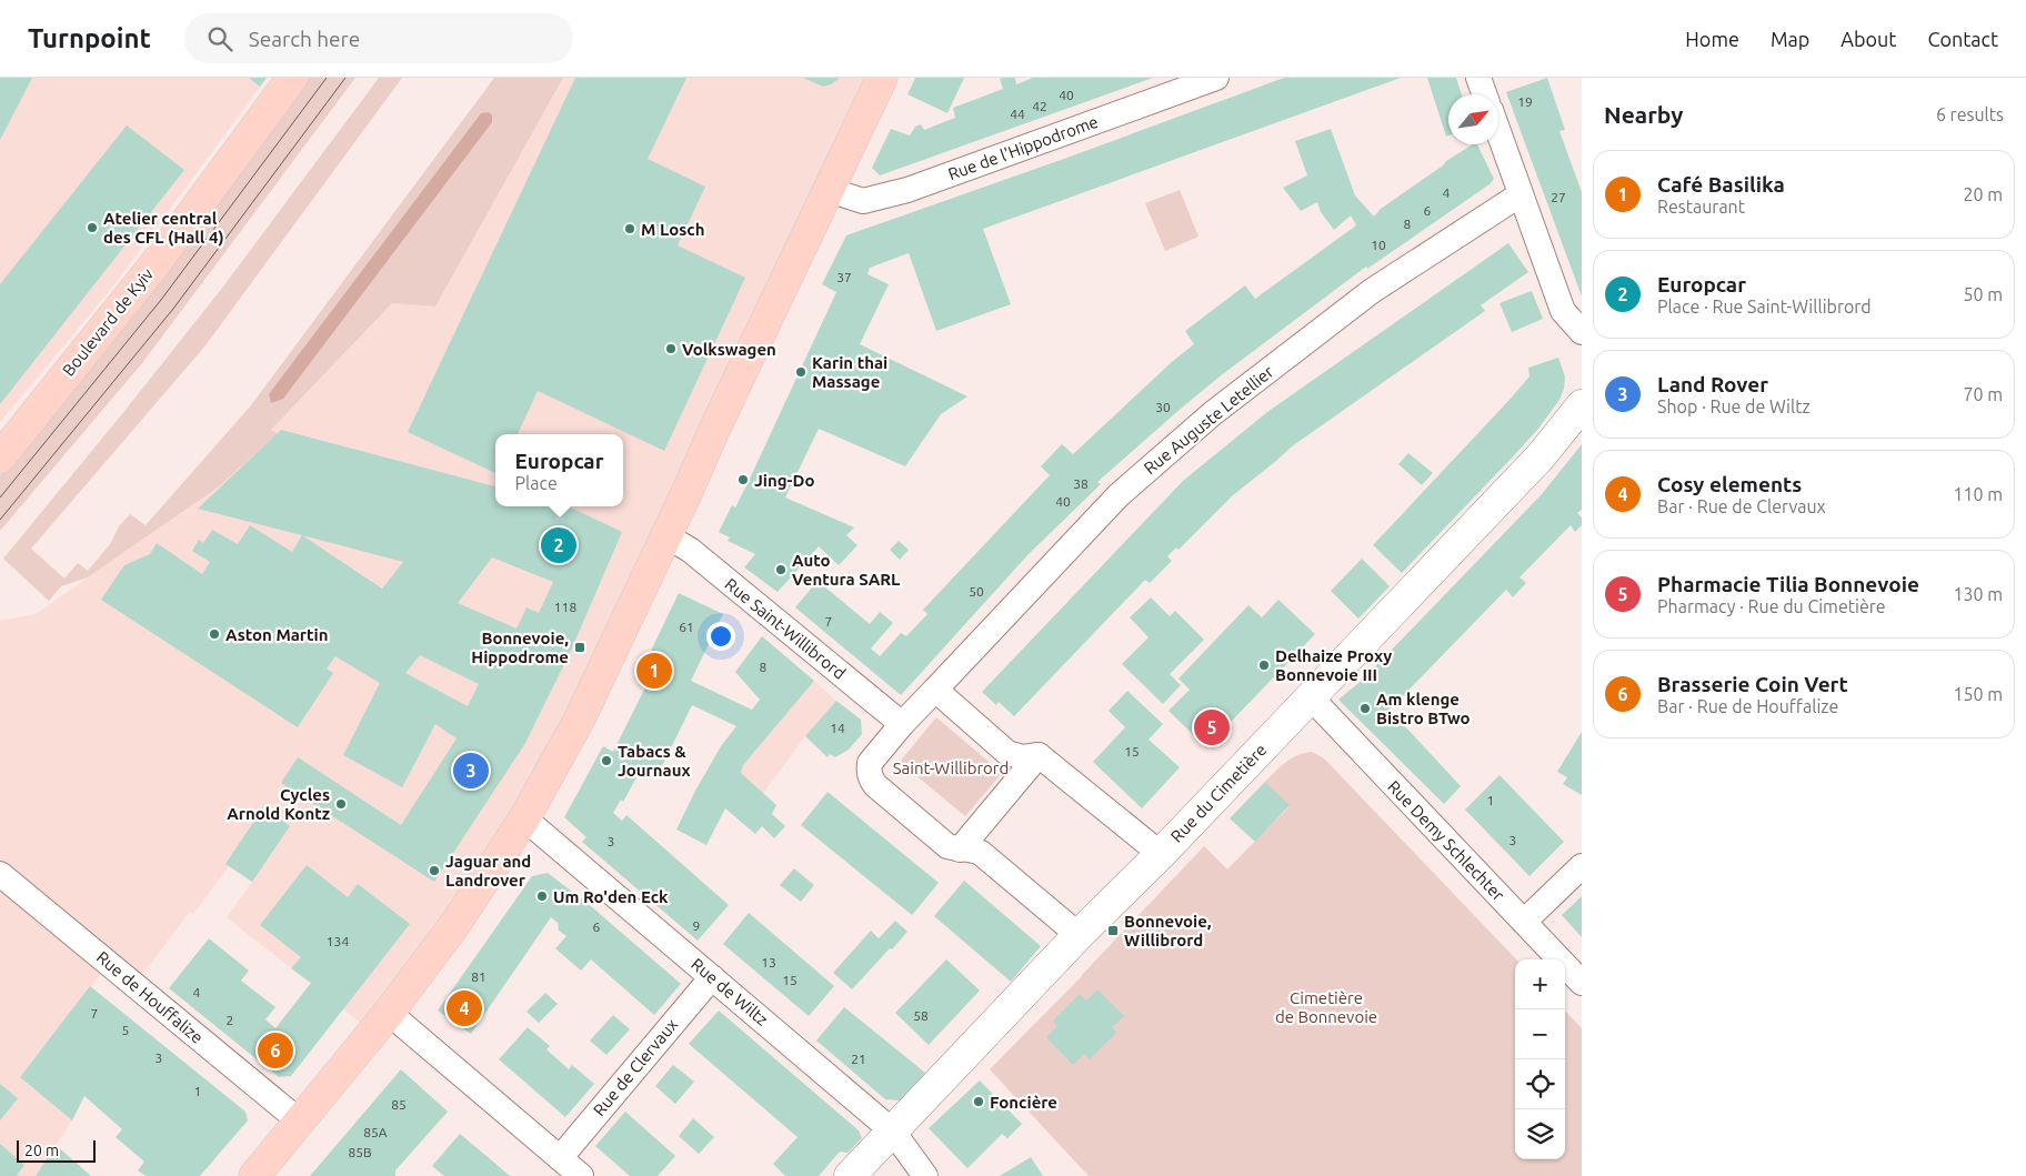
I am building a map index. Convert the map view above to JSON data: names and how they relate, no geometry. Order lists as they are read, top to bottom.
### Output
{
  "streets": {
    "main road": ["Boulevard de Kyiv"],
    "street": [
      "Rue de l'Hippodrome",
      "Rue Auguste Letellier",
      "Rue Saint-Willibrord",
      "Rue du Cimetière",
      "Rue Demy Schlechter",
      "Rue de Wiltz",
      "Rue de Houffalize",
      "Rue de Clervaux"
    ]
  },
  "crossings": [
    ["Rue du Cimetière", "Rue Demy Schlechter"],
    ["Rue du Cimetière", "Rue de Wiltz"],
    ["Rue de Wiltz", "Rue de Clervaux"]
  ],
  "parks": ["Saint-Willibrord", "Cimetière de Bonnevoie"],
  "places": {
    "other": [
      "Atelier central des CFL (Hall 4)",
      "M Losch",
      "Volkswagen",
      "Karin thai Massage",
      "Jing-Do",
      "Auto Ventura SARL",
      "Aston Martin",
      "Delhaize Proxy Bonnevoie III",
      "Am klenge Bistro BTwo",
      "Tabacs & Journaux",
      "Cycles Arnold Kontz",
      "Jaguar and Landrover",
      "Um Ro'den Eck",
      "Foncière"
    ],
    "transit": ["Bonnevoie, Hippodrome", "Bonnevoie, Willibrord"]
  },
  "house_numbers": [
    "40",
    "19",
    "42",
    "44",
    "4",
    "27",
    "6",
    "8",
    "10",
    "37",
    "30",
    "38",
    "40",
    "50",
    "118",
    "7",
    "61",
    "8",
    "14",
    "15",
    "1",
    "3",
    "3",
    "9",
    "6",
    "134",
    "13",
    "81",
    "15",
    "4",
    "7",
    "58",
    "2",
    "5",
    "3",
    "21",
    "1",
    "85",
    "85A",
    "85B"
  ],
  "scale_bar": "20 m",
  "north": "top right",
  "page": {
    "header": "Turnpoint",
    "search": "Search here",
    "nav": [
      "Home",
      "Map",
      "About",
      "Contact"
    ],
    "heading": ["Nearby", "6 results"],
    "list": [
      {
        "mark": "1",
        "name": "Café Basilika",
        "note": "Restaurant",
        "value": "20 m"
      },
      {
        "mark": "2",
        "name": "Europcar",
        "note": "Place · Rue Saint-Willibrord",
        "value": "50 m"
      },
      {
        "mark": "3",
        "name": "Land Rover",
        "note": "Shop · Rue de Wiltz",
        "value": "70 m"
      },
      {
        "mark": "4",
        "name": "Cosy elements",
        "note": "Bar · Rue de Clervaux",
        "value": "110 m"
      },
      {
        "mark": "5",
        "name": "Pharmacie Tilia Bonnevoie",
        "note": "Pharmacy · Rue du Cimetière",
        "value": "130 m"
      },
      {
        "mark": "6",
        "name": "Brasserie Coin Vert",
        "note": "Bar · Rue de Houffalize",
        "value": "150 m"
      }
    ],
    "popup": ["Europcar", "Place"],
    "pins": [
      "2",
      "1",
      "5",
      "3",
      "4",
      "6"
    ],
    "map_buttons": ["+", "−"],
    "scale": "20 m"
  }
}
